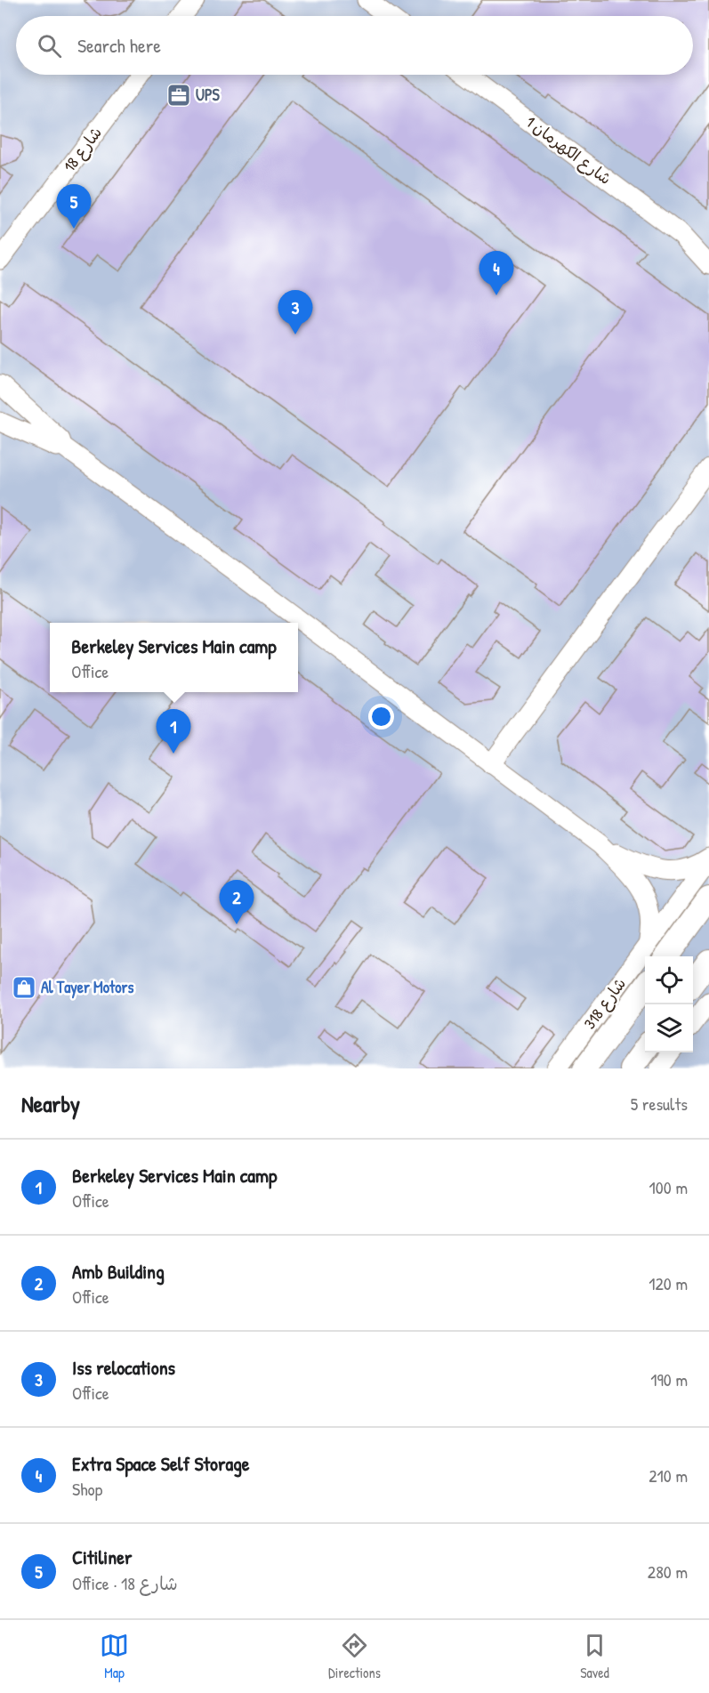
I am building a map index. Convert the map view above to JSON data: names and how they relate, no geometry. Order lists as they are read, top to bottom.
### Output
{
  "streets": {
    "street": ["شارع 18", "شارع الكهرمان 1", "شارع 318"]
  },
  "places": {
    "office": ["UPS"],
    "shop": ["Al Tayer Motors"]
  },
  "page": {
    "search": "Search here",
    "pins": [
      "5",
      "4",
      "3",
      "1",
      "2"
    ],
    "popup": ["Berkeley Services Main camp", "Office"],
    "heading": ["Nearby", "5 results"],
    "list": [
      {
        "mark": "1",
        "name": "Berkeley Services Main camp",
        "note": "Office",
        "value": "100 m"
      },
      {
        "mark": "2",
        "name": "Amb Building",
        "note": "Office",
        "value": "120 m"
      },
      {
        "mark": "3",
        "name": "Iss relocations",
        "note": "Office",
        "value": "190 m"
      },
      {
        "mark": "4",
        "name": "Extra Space Self Storage",
        "note": "Shop",
        "value": "210 m"
      },
      {
        "mark": "5",
        "name": "Citiliner",
        "note": "Office · شارع 18",
        "value": "280 m"
      }
    ],
    "nav": ["Map", "Directions", "Saved"]
  }
}
